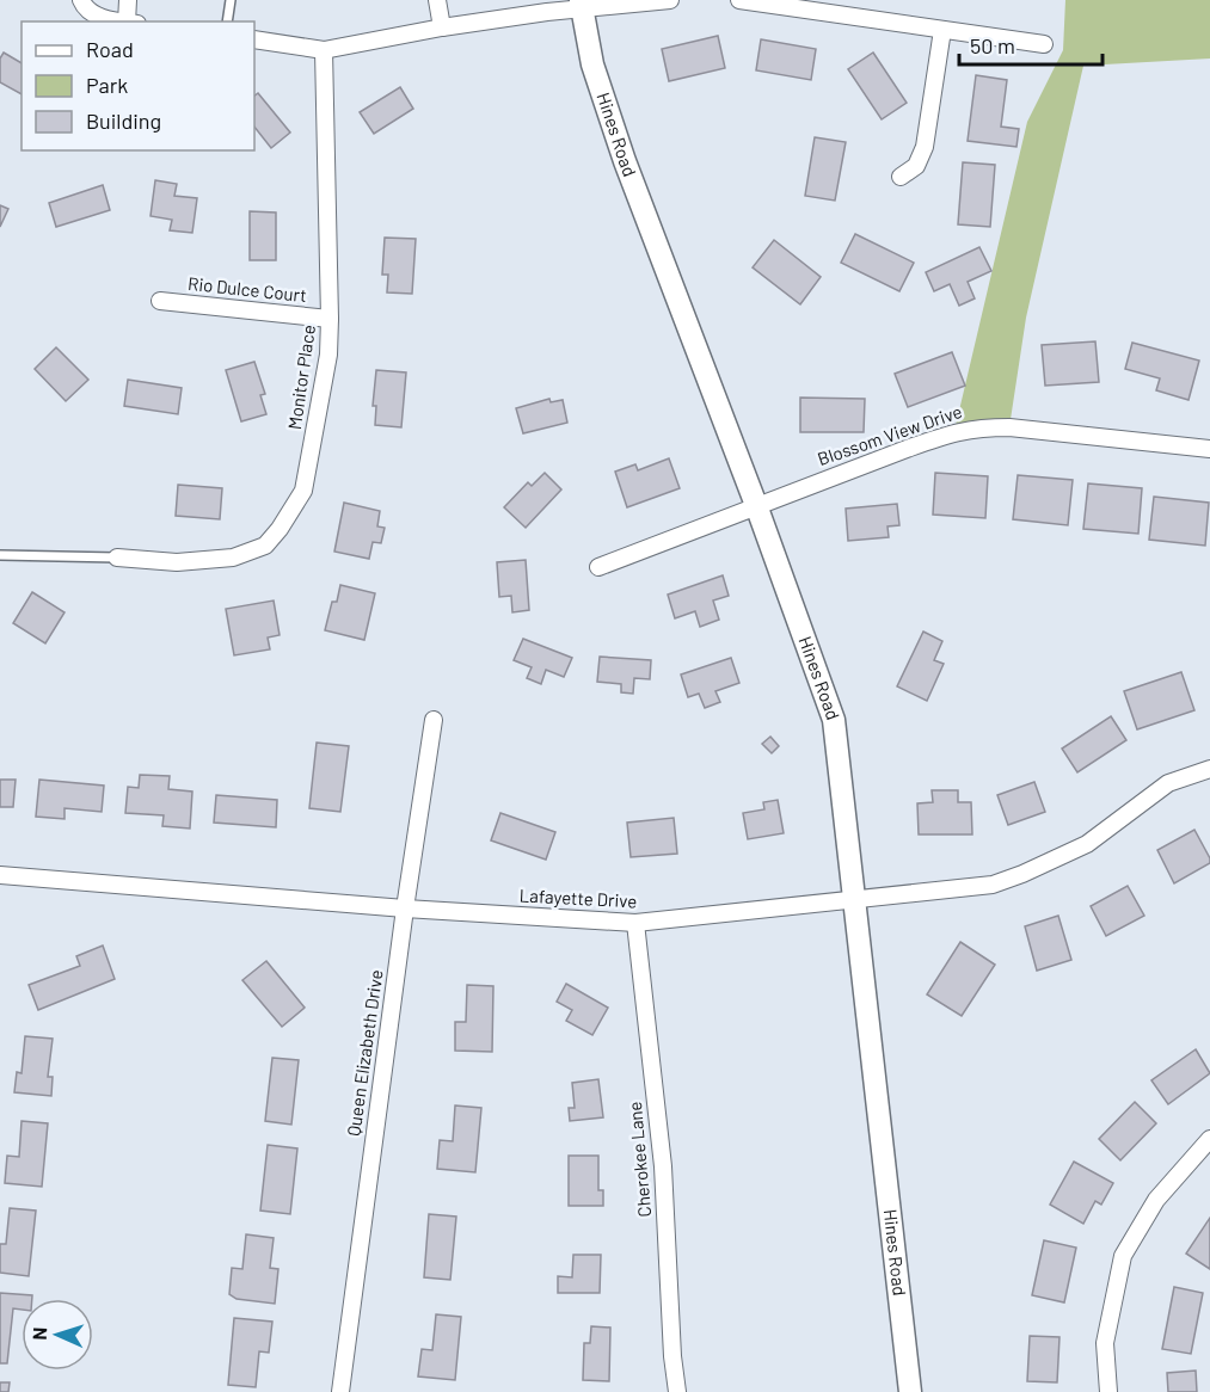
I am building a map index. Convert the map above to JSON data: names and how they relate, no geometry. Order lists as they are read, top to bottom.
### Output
{
  "streets": {
    "street": [
      "Hines Road",
      "Rio Dulce Court",
      "Monitor Place",
      "Blossom View Drive",
      "Lafayette Drive",
      "Queen Elizabeth Drive",
      "Cherokee Lane"
    ]
  },
  "crossings": [
    ["Hines Road", "Blossom View Drive"],
    ["Hines Road", "Lafayette Drive"],
    ["Rio Dulce Court", "Monitor Place"],
    ["Lafayette Drive", "Queen Elizabeth Drive"],
    ["Lafayette Drive", "Cherokee Lane"]
  ],
  "legend": ["Road", "Park", "Building"],
  "scale_bar": "50 m",
  "north": "left"
}
